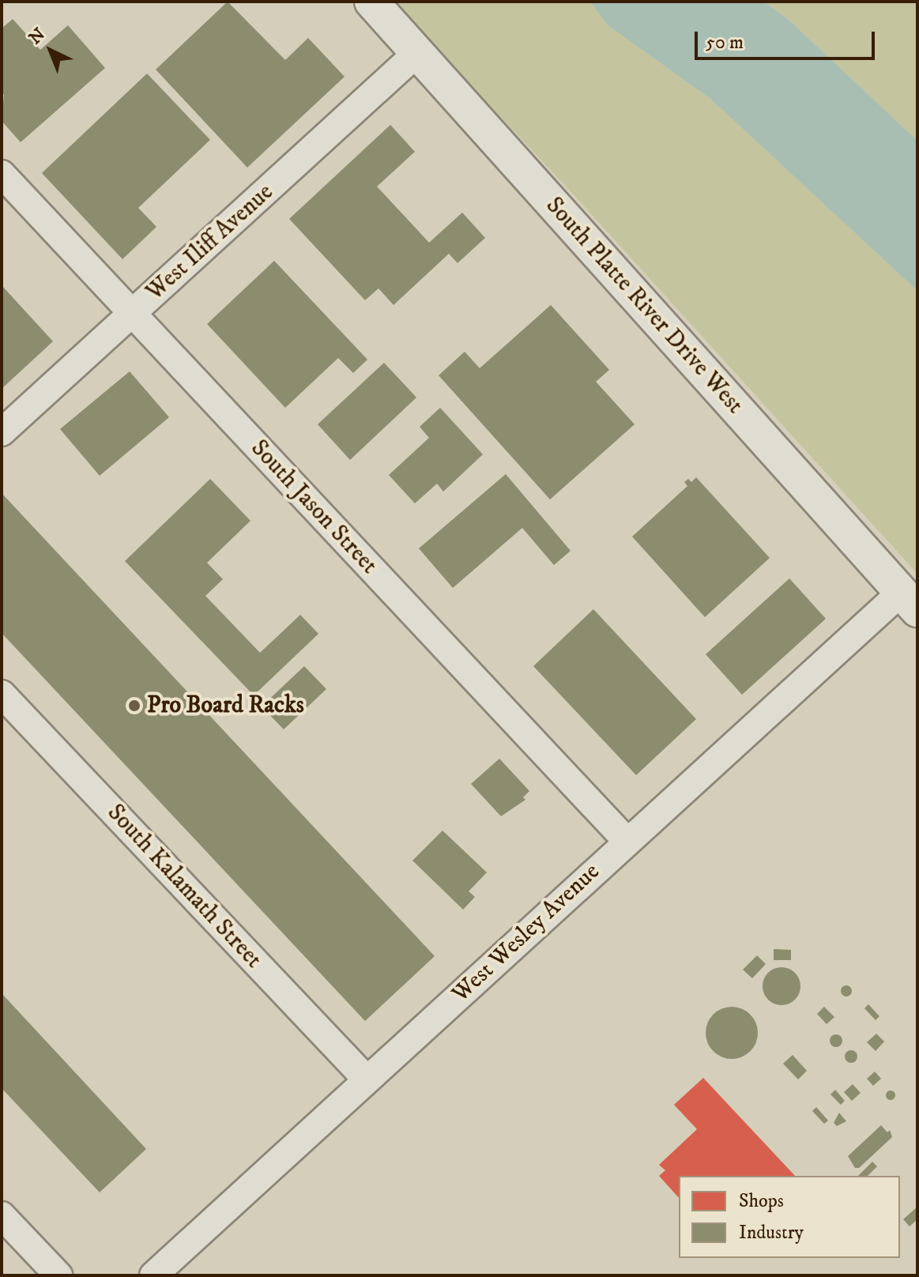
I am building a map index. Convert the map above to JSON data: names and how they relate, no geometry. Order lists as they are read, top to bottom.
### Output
{
  "streets": {
    "street": [
      "West Iliff Avenue",
      "South Platte River Drive West",
      "South Jason Street",
      "South Kalamath Street",
      "West Wesley Avenue"
    ]
  },
  "crossings": [
    ["West Iliff Avenue", "South Platte River Drive West"],
    ["West Iliff Avenue", "South Jason Street"],
    ["South Platte River Drive West", "West Wesley Avenue"],
    ["South Jason Street", "West Wesley Avenue"],
    ["South Kalamath Street", "West Wesley Avenue"]
  ],
  "places": ["Pro Board Racks"],
  "legend": ["Shops", "Industry"],
  "scale_bar": "50 m",
  "north": "top left"
}
